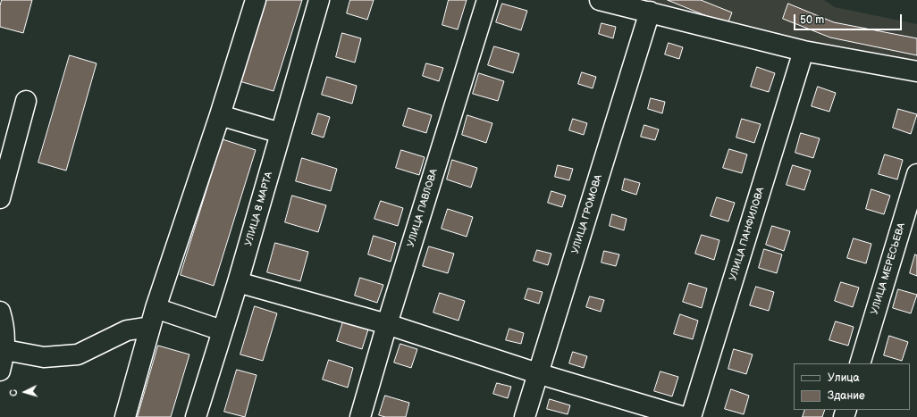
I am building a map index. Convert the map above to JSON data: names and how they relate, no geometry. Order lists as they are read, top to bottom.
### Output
{
  "streets": {
    "street": [
      "УЛИЦА ПАВЛОВА",
      "УЛИЦА 8 МАРТА",
      "УЛИЦА ГРОМОВА",
      "УЛИЦА ПАНФИЛОВА",
      "УЛИЦА МЕРЕСЬЕВА"
    ]
  },
  "legend": ["Улица", "Здание"],
  "scale_bar": "50 m",
  "north": "left"
}
